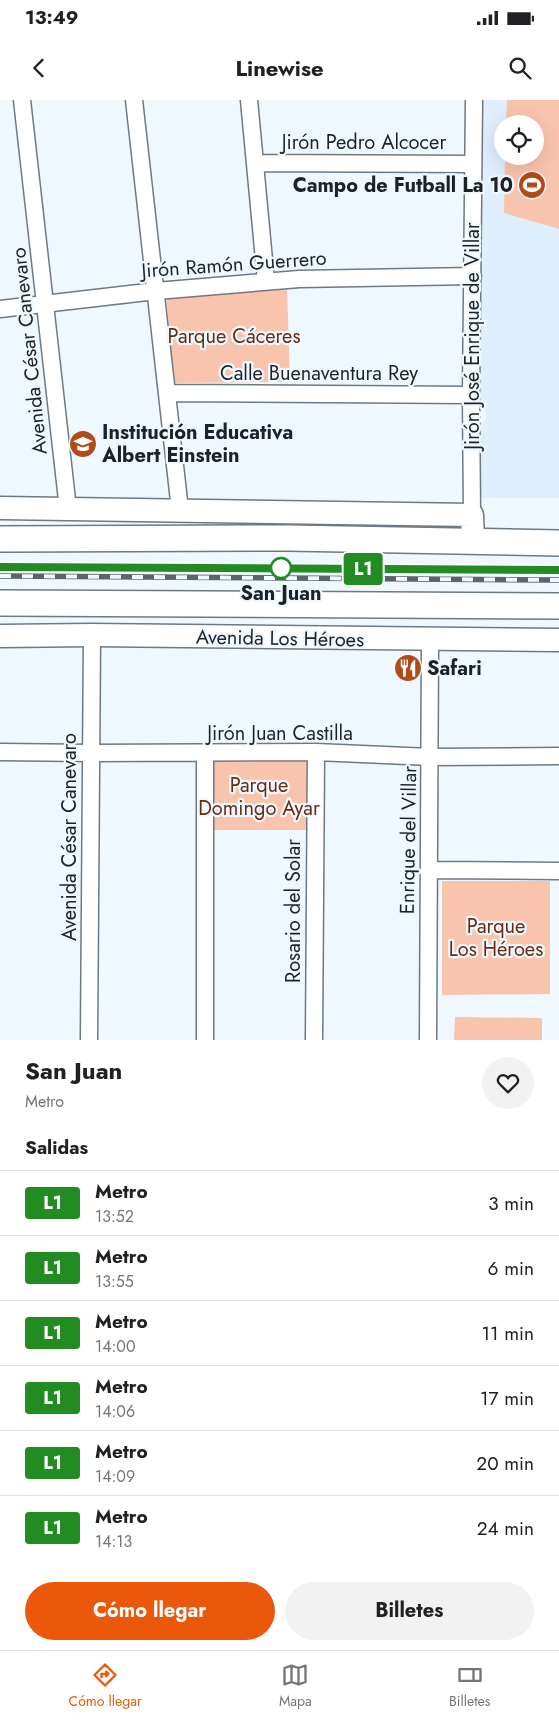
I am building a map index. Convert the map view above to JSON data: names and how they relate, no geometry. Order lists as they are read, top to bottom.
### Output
{
  "streets": {
    "main road": ["Avenida Los Héroes"],
    "street": [
      "Jirón Pedro Alcocer",
      "Jirón Ramón Guerrero",
      "Jirón José Enrique de Villar",
      "Avenida César Canevaro",
      "Calle Buenaventura Rey",
      "Jirón Juan Castilla",
      "Enrique del Villar",
      "Rosario del Solar"
    ]
  },
  "crossings": [
    ["Jirón Pedro Alcocer", "Jirón José Enrique de Villar"],
    ["Jirón Ramón Guerrero", "Jirón José Enrique de Villar"],
    ["Jirón Ramón Guerrero", "Avenida César Canevaro"],
    ["Jirón José Enrique de Villar", "Calle Buenaventura Rey"],
    ["Avenida César Canevaro", "Avenida Los Héroes"],
    ["Avenida César Canevaro", "Jirón Juan Castilla"],
    ["Avenida Los Héroes", "Enrique del Villar"],
    ["Jirón Juan Castilla", "Enrique del Villar"],
    ["Jirón Juan Castilla", "Rosario del Solar"]
  ],
  "parks": ["Parque Cáceres", "Parque Domingo Ayar", "Parque Los Héroes"],
  "places": {
    "sports": ["Campo de Futball La 10"],
    "school or university": ["Institución Educativa Albert Einstein"],
    "other": ["San Juan"],
    "restaurant": ["Safari"]
  },
  "lines": ["metro line L1"],
  "page": {
    "status": "13:49",
    "header": "Linewise",
    "on_map": "L1",
    "heading": [
      ["San Juan", "Metro"],
      "Salidas"
    ],
    "list": [
      {
        "mark": "L1",
        "name": "Metro",
        "note": "13:52",
        "value": "3 min"
      },
      {
        "mark": "L1",
        "name": "Metro",
        "note": "13:55",
        "value": "6 min"
      },
      {
        "mark": "L1",
        "name": "Metro",
        "note": "14:00",
        "value": "11 min"
      },
      {
        "mark": "L1",
        "name": "Metro",
        "note": "14:06",
        "value": "17 min"
      },
      {
        "mark": "L1",
        "name": "Metro",
        "note": "14:09",
        "value": "20 min"
      },
      {
        "mark": "L1",
        "name": "Metro",
        "note": "14:13",
        "value": "24 min"
      }
    ],
    "buttons": ["Cómo llegar", "Billetes"],
    "tabs": ["Cómo llegar", "Mapa", "Billetes"]
  }
}
